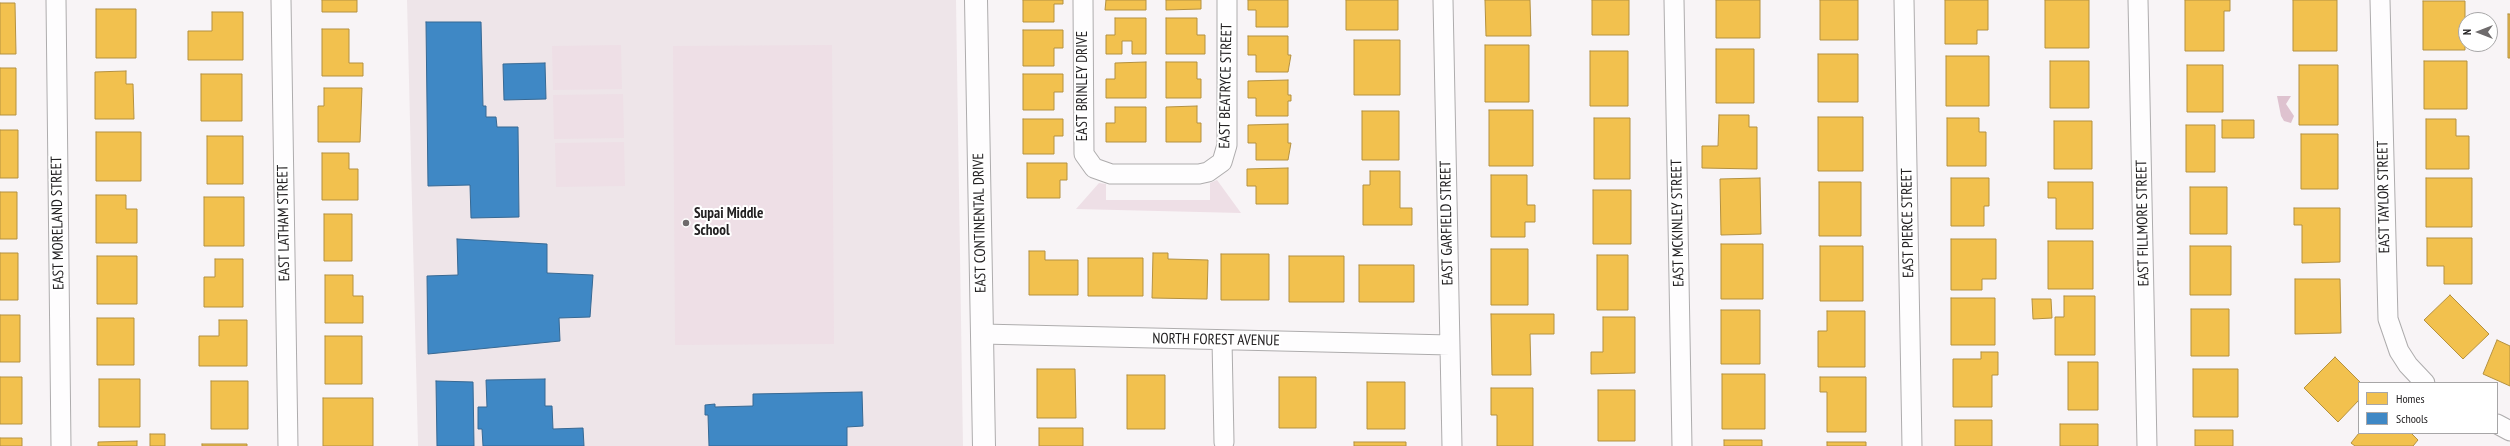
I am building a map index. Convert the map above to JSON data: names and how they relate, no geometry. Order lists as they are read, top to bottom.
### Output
{
  "streets": {
    "street": [
      "EAST BRINLEY DRIVE",
      "EAST BEATRYCE STREET",
      "EAST TAYLOR STREET",
      "EAST MORELAND STREET",
      "EAST LATHAM STREET",
      "EAST CONTINENTAL DRIVE",
      "EAST GARFIELD STREET",
      "EAST MCKINLEY STREET",
      "EAST PIERCE STREET",
      "EAST FILLMORE STREET",
      "NORTH FOREST AVENUE"
    ]
  },
  "crossings": [
    ["EAST BRINLEY DRIVE", "EAST BEATRYCE STREET"],
    ["EAST CONTINENTAL DRIVE", "NORTH FOREST AVENUE"],
    ["EAST GARFIELD STREET", "NORTH FOREST AVENUE"]
  ],
  "places": ["Supai Middle School"],
  "legend": ["Homes", "Schools"],
  "north": "left"
}
